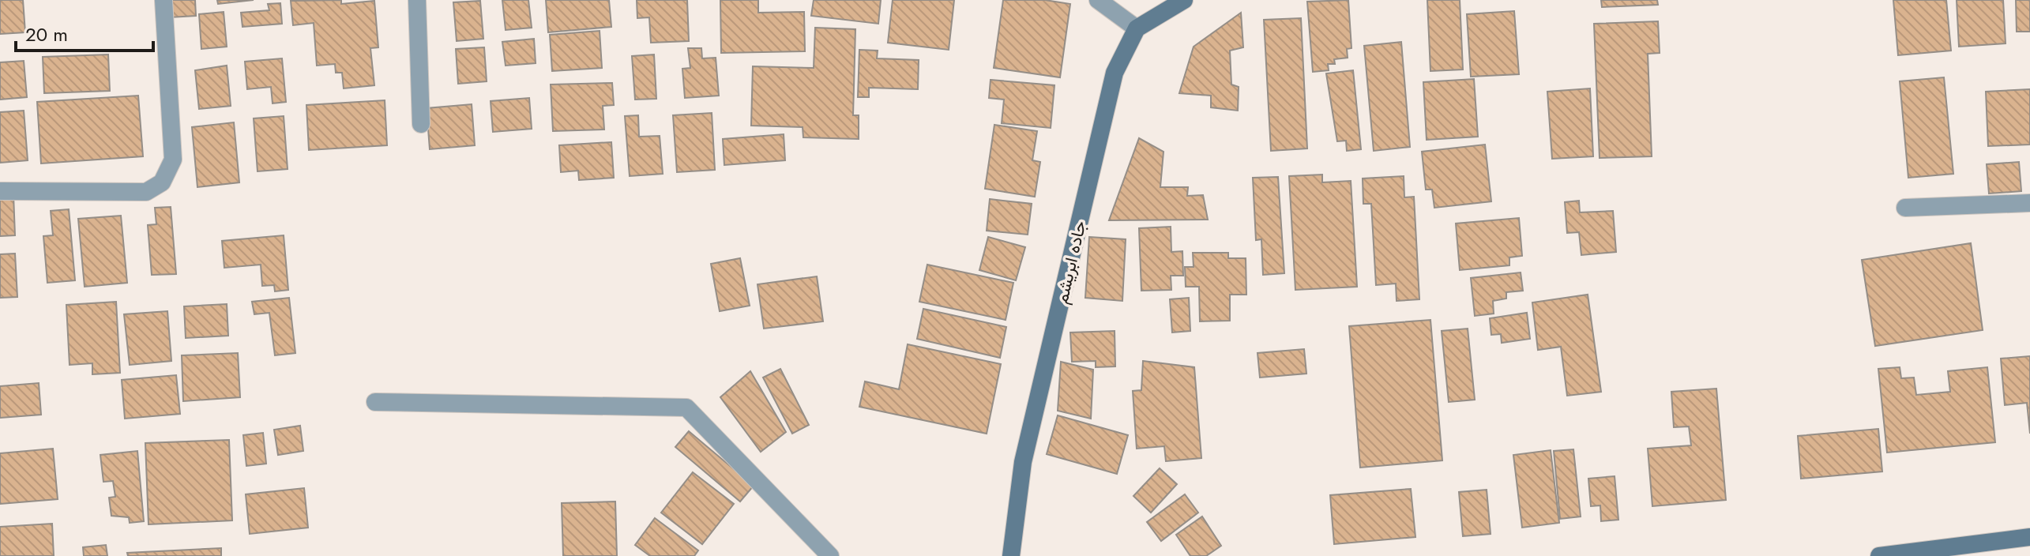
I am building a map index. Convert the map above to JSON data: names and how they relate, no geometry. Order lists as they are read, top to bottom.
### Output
{
  "streets": {
    "main road": ["جاده ابریشم"]
  },
  "scale_bar": "20 m"
}
